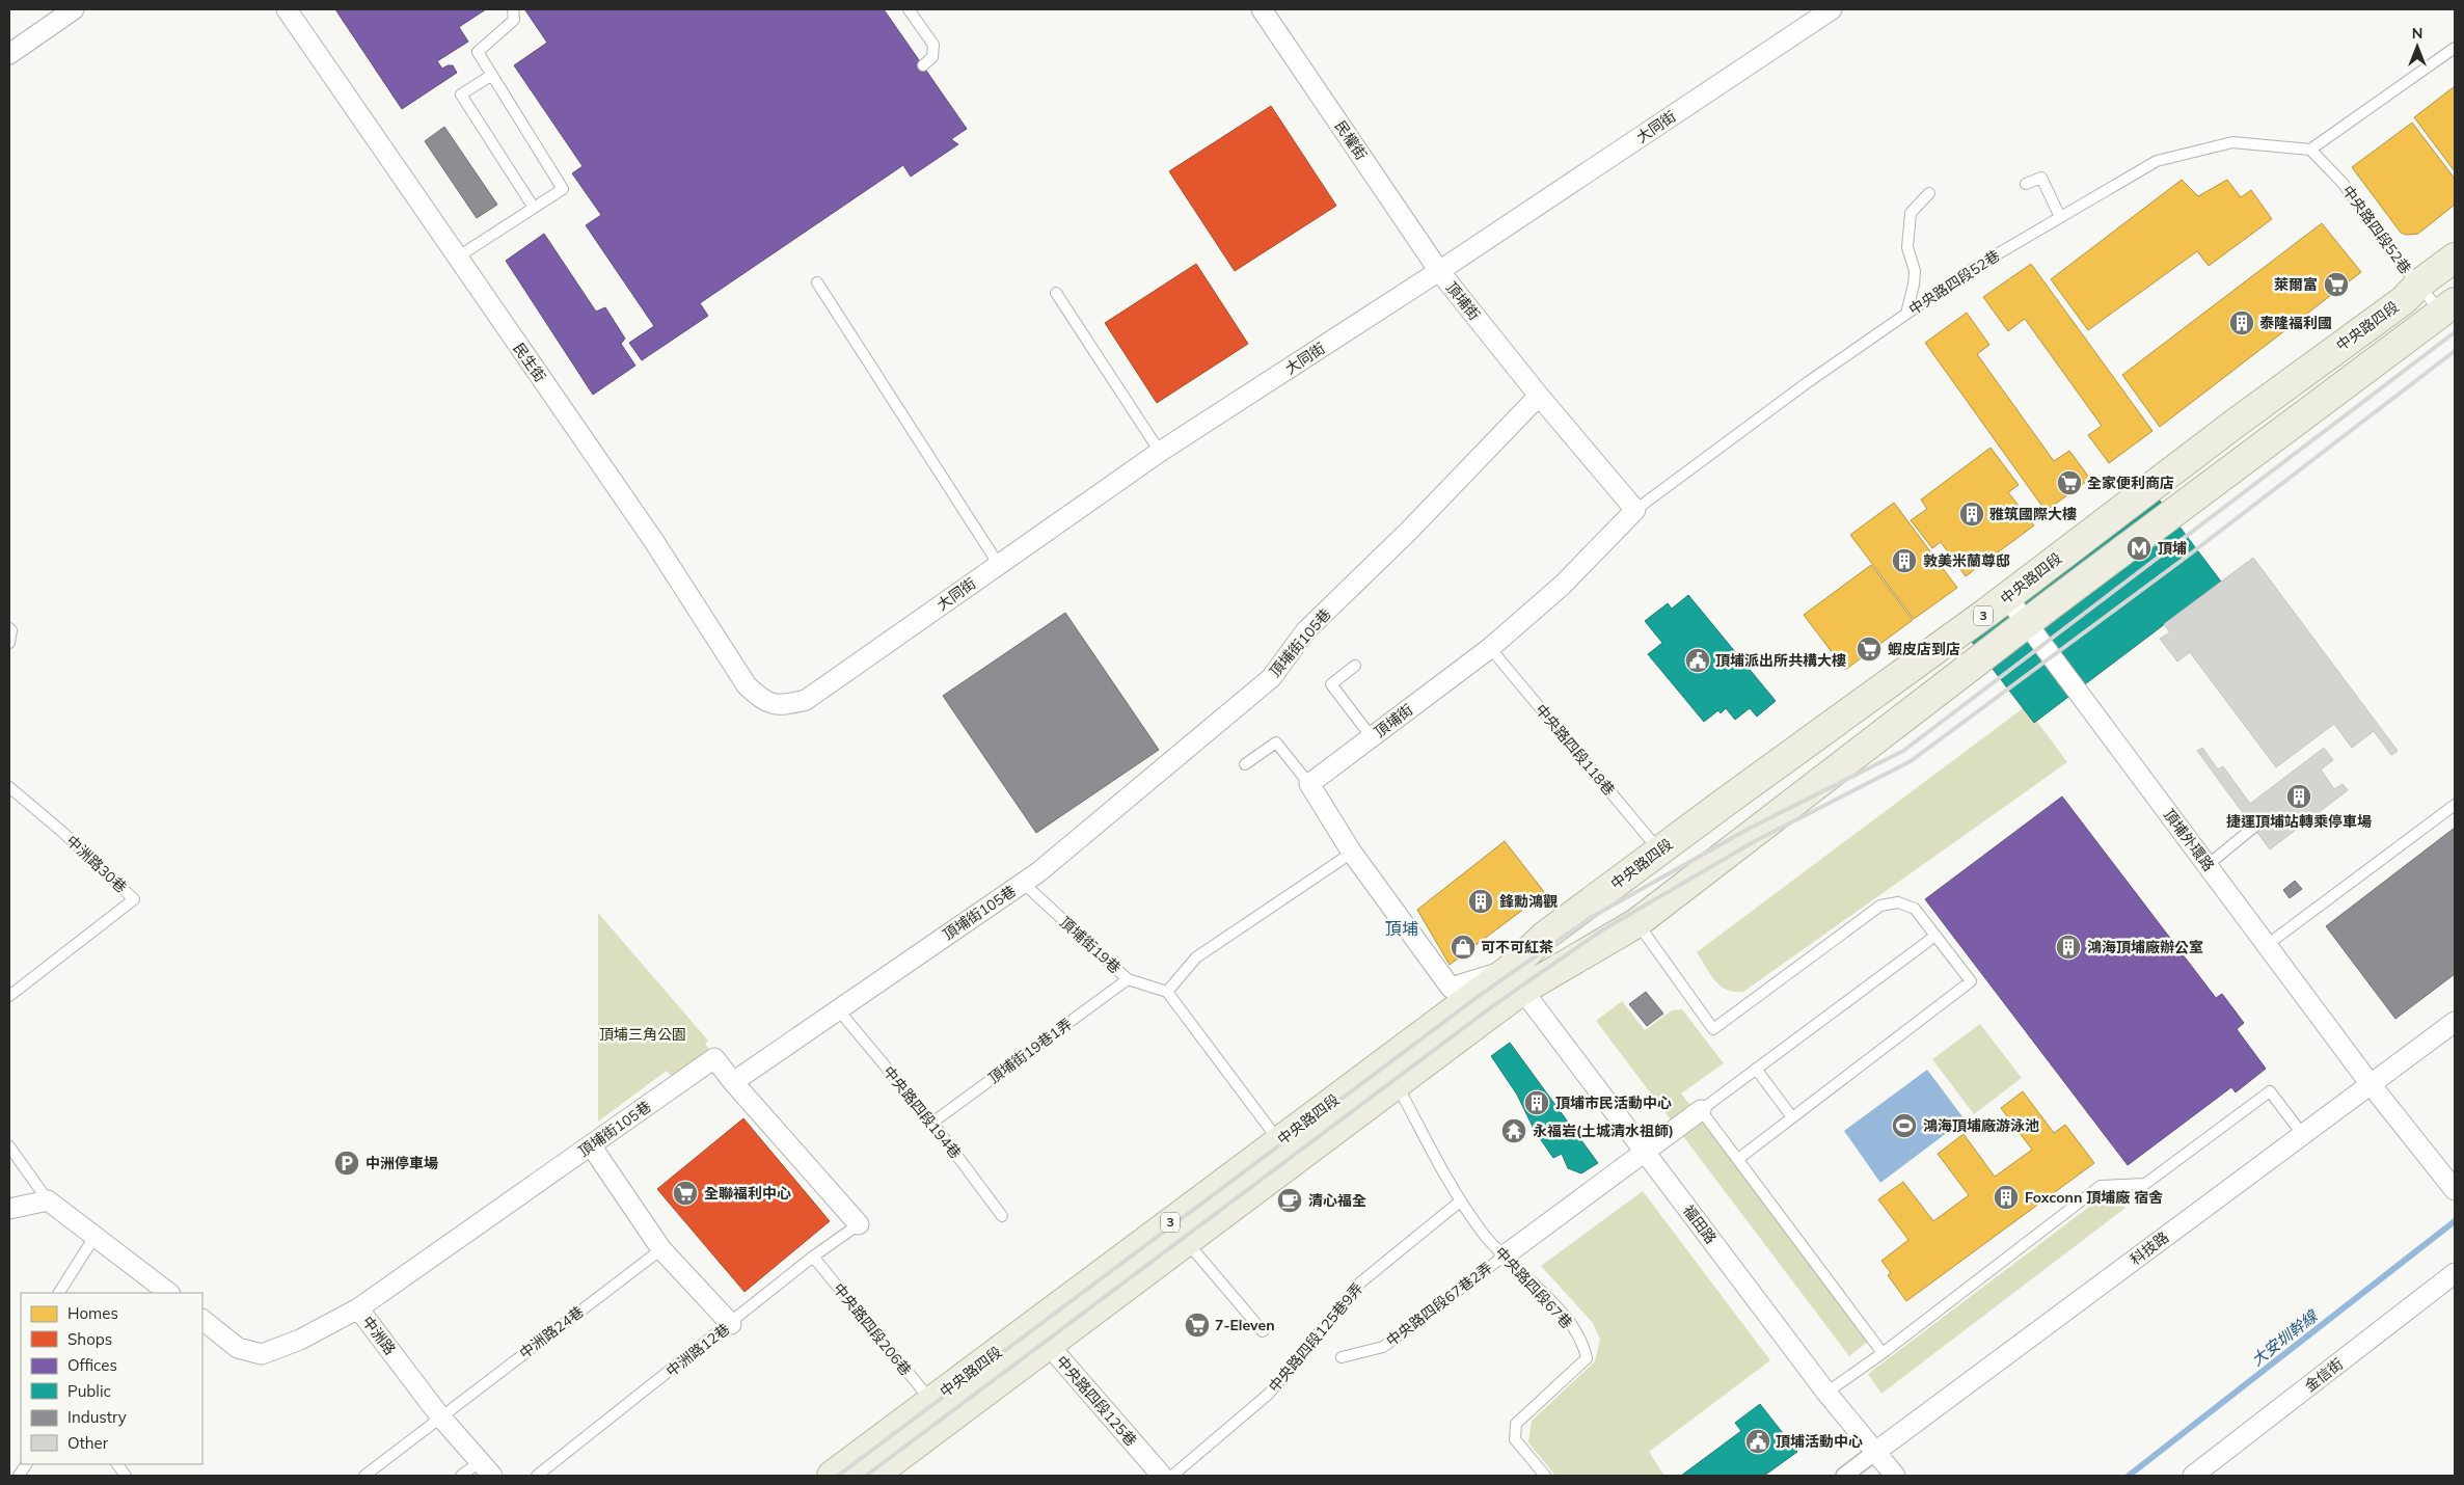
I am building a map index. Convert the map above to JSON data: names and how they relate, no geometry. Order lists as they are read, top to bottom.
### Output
{
  "streets": {
    "main road": ["中央路四段", "3"],
    "street": [
      "大同街",
      "民權街",
      "頂埔街",
      "民生街",
      "頂埔街105巷",
      "頂埔外環路",
      "福田路",
      "科技路",
      "中洲路",
      "金信街",
      "中央路四段125巷"
    ],
    "lane": [
      "中央路四段52巷",
      "中央路四段118巷",
      "中洲路30巷",
      "頂埔街19巷",
      "頂埔街19巷1弄",
      "中央路四段194巷",
      "中央路四段67巷",
      "中央路四段67巷2弄",
      "中央路四段206巷",
      "中洲路24巷",
      "中央路四段125巷9弄",
      "中洲路12巷"
    ]
  },
  "crossings": [
    ["大同街", "民權街"],
    ["大同街", "頂埔街"],
    ["大同街", "民生街"],
    ["民權街", "頂埔街"],
    ["中央路四段52巷", "頂埔街"],
    ["中央路四段52巷", "中央路四段"],
    ["頂埔街", "頂埔街105巷"],
    ["頂埔街", "中央路四段118巷"],
    ["中央路四段", "中央路四段118巷"],
    ["中央路四段", "頂埔外環路"],
    ["中央路四段", "福田路"],
    ["中央路四段", "中央路四段67巷"],
    ["中央路四段", "中央路四段206巷"],
    ["中央路四段", "中央路四段125巷"],
    ["頂埔街105巷", "頂埔街19巷"],
    ["頂埔街105巷", "中央路四段194巷"],
    ["頂埔街105巷", "中洲路"],
    ["頂埔外環路", "科技路"],
    ["頂埔街19巷", "頂埔街19巷1弄"],
    ["頂埔街19巷1弄", "中央路四段194巷"],
    ["福田路", "科技路"],
    ["中央路四段67巷", "中央路四段67巷2弄"],
    ["中央路四段67巷", "中央路四段125巷9弄"],
    ["中央路四段206巷", "中洲路12巷"],
    ["中洲路24巷", "中洲路"]
  ],
  "districts": ["頂埔"],
  "water": ["大安圳幹線"],
  "parks": ["頂埔三角公園"],
  "places": {
    "supermarket": [
      "萊爾富",
      "全家便利商店",
      "蝦皮店到店",
      "全聯福利中心",
      "7-Eleven"
    ],
    "building": [
      "泰隆福利國",
      "雅筑國際大樓",
      "敦美米蘭尊邸",
      "捷運頂埔站轉乘停車場",
      "鋒勳鴻觀",
      "鴻海頂埔廠辦公室",
      "頂埔市民活動中心",
      "Foxconn 頂埔廠 宿舍"
    ],
    "metro station": ["頂埔"],
    "public building": ["頂埔派出所共構大樓", "頂埔活動中心"],
    "shop": ["可不可紅茶"],
    "sports": ["鴻海頂埔廠游泳池"],
    "temple": ["永福岩(土城清水祖師)"],
    "parking": ["中洲停車場"],
    "cafe": ["清心福全"]
  },
  "legend": [
    "Homes",
    "Shops",
    "Offices",
    "Public",
    "Industry",
    "Other"
  ],
  "north": "top"
}
